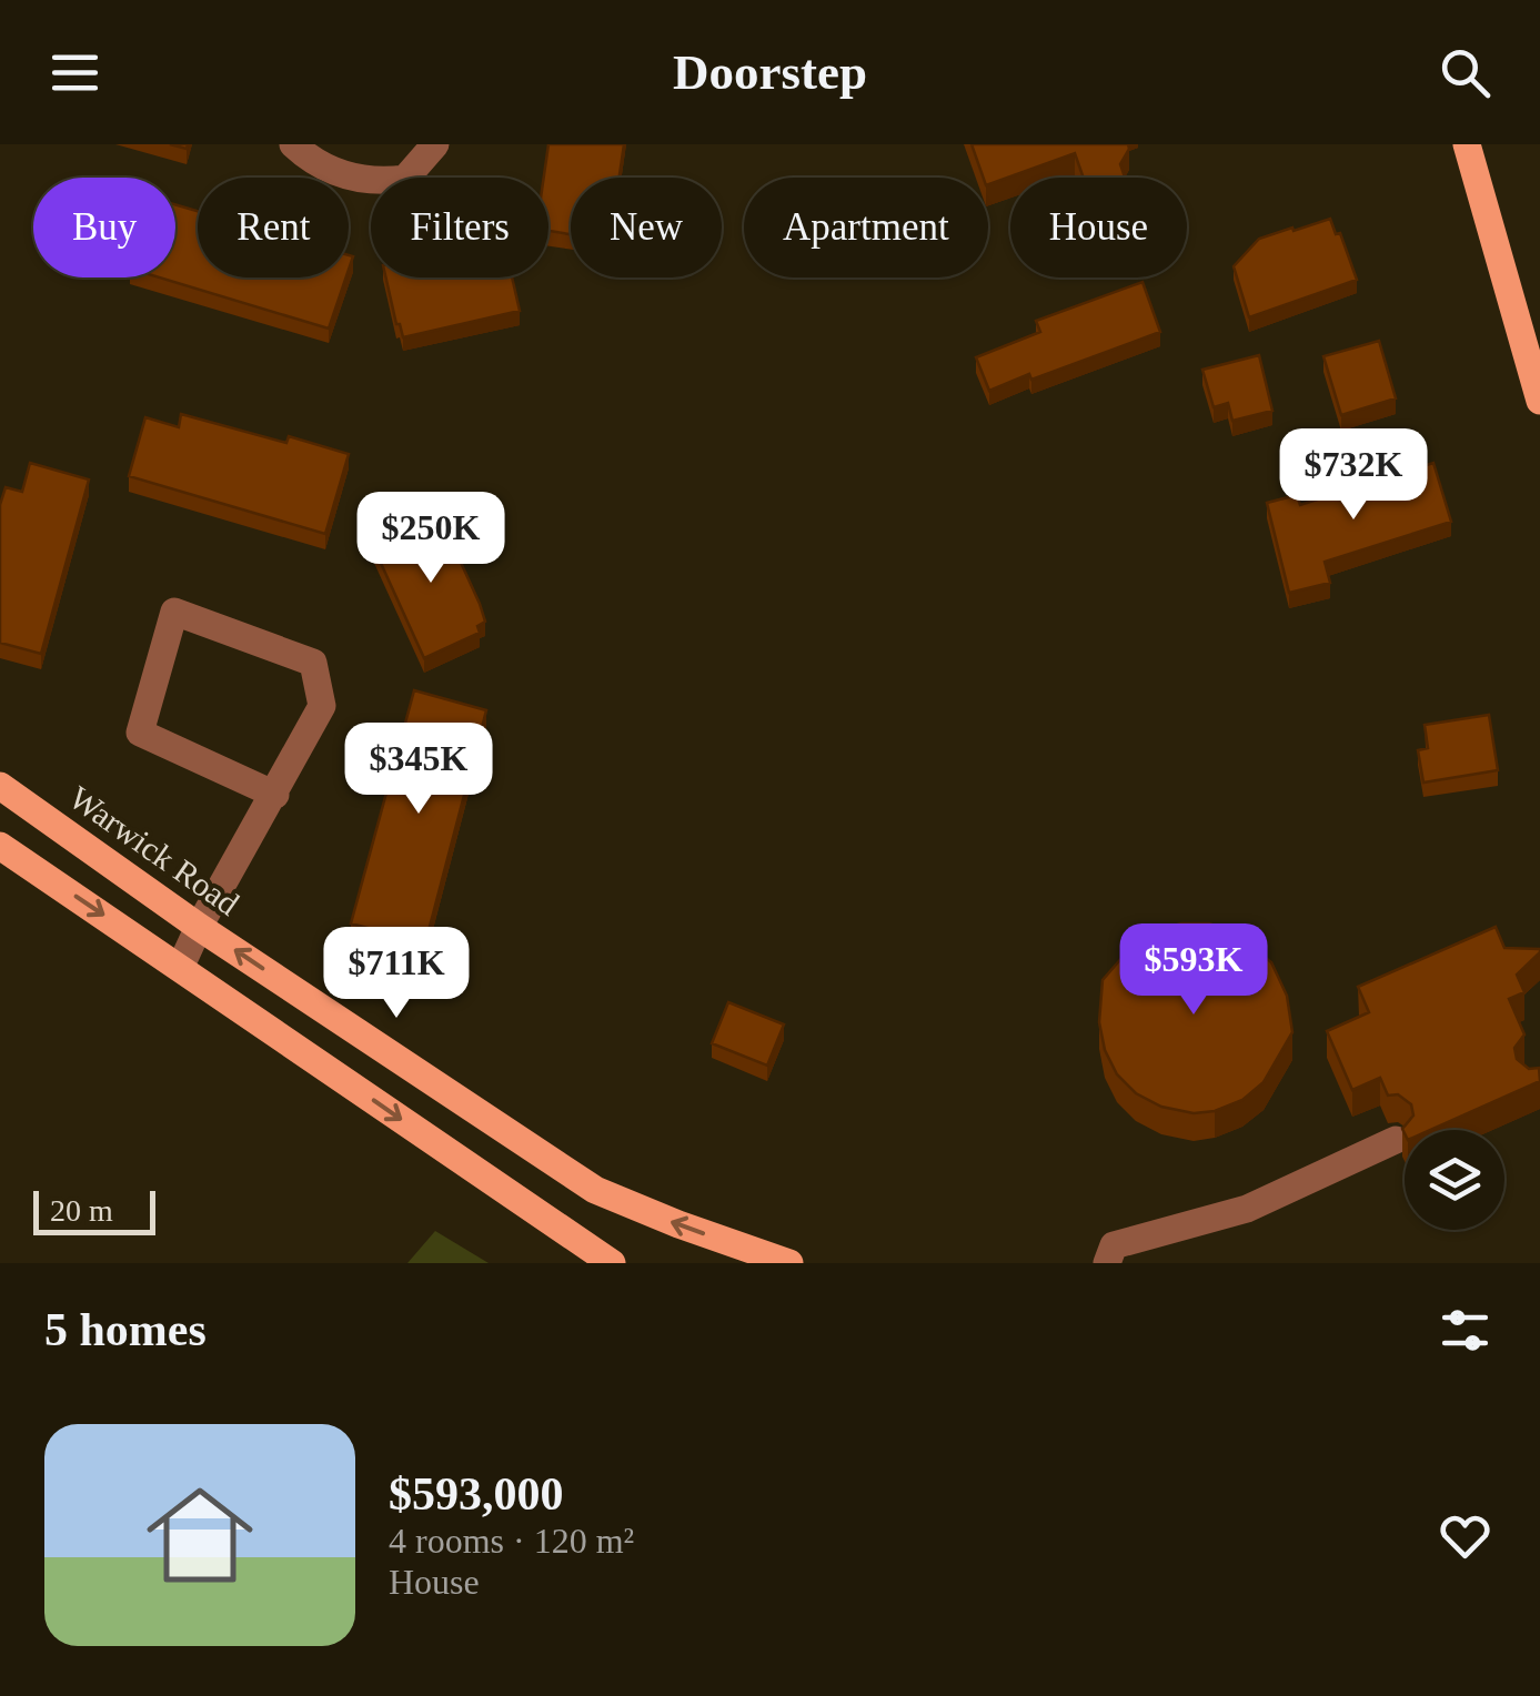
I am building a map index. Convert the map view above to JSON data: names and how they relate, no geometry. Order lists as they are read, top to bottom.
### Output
{
  "streets": {
    "main road": ["Warwick Road"]
  },
  "scale_bar": "20 m",
  "page": {
    "header": "Doorstep",
    "chip": [
      "Buy",
      "Rent",
      "Filters",
      "New",
      "Apartment",
      "House"
    ],
    "price": [
      "$732K",
      "$250K",
      "$345K",
      "$593K",
      "$711K"
    ],
    "scale": "20 m",
    "heading": "5 homes",
    "list": [
      {
        "name": "$593,000",
        "note": "4 rooms · 120 m² · House"
      }
    ]
  }
}
